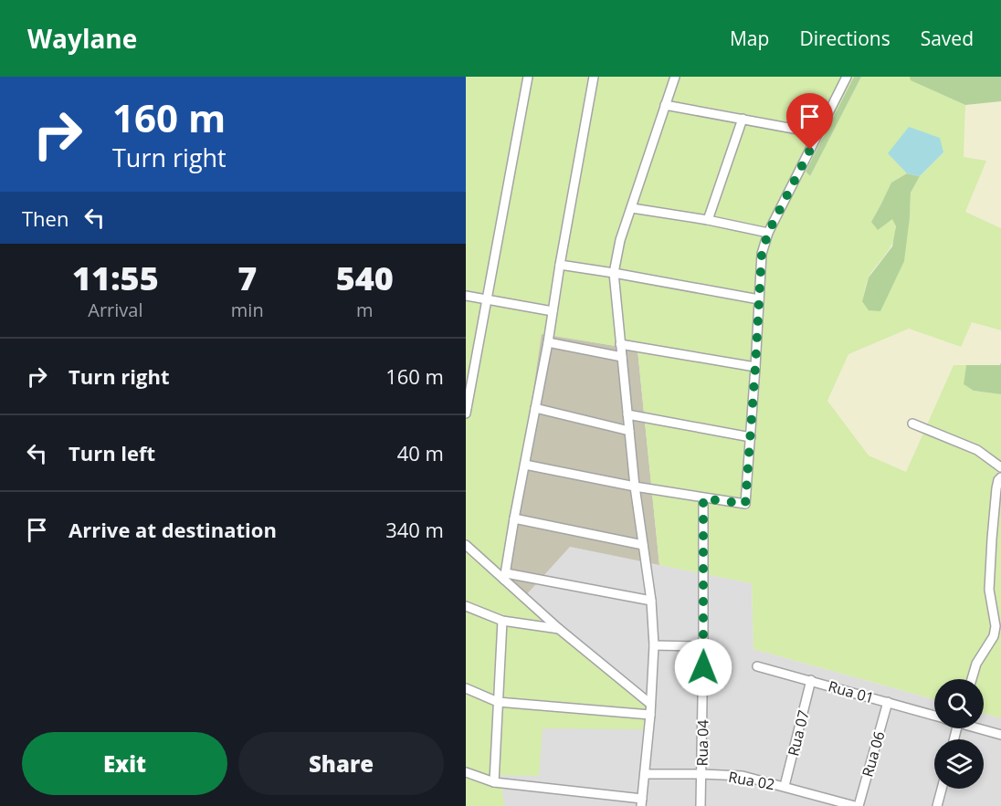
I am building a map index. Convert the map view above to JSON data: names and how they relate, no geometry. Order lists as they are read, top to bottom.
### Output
{
  "streets": {
    "street": [
      "Rua 01",
      "Rua 07",
      "Rua 04",
      "Rua 06",
      "Rua 02"
    ]
  },
  "crossings": [
    ["Rua 01", "Rua 07"],
    ["Rua 01", "Rua 06"],
    ["Rua 07", "Rua 02"],
    ["Rua 04", "Rua 02"],
    ["Rua 06", "Rua 02"]
  ],
  "page": {
    "header": "Waylane",
    "nav": ["Map", "Directions", "Saved"],
    "turn": ["160 m", "Turn right"],
    "then": "Then",
    "eta": [
      "11:55",
      "Arrival",
      "7",
      "min",
      "540",
      "m"
    ],
    "list": [
      {
        "name": "Turn right",
        "value": "160 m"
      },
      {
        "name": "Turn left",
        "value": "40 m"
      },
      {
        "name": "Arrive at destination",
        "value": "340 m"
      }
    ],
    "buttons": ["Exit", "Share"]
  }
}
